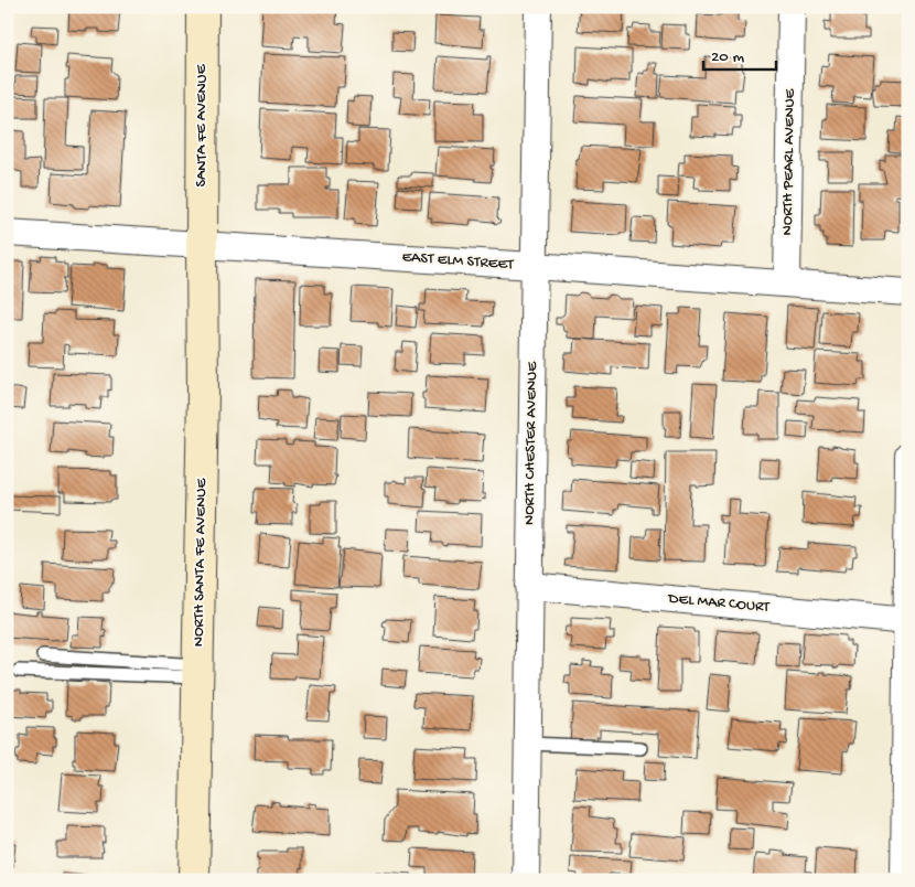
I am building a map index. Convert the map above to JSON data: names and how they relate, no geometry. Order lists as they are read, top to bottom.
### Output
{
  "streets": {
    "main road": ["SANTA FE AVENUE", "NORTH SANTA FE AVENUE"],
    "street": [
      "NORTH PEARL AVENUE",
      "EAST ELM STREET",
      "NORTH CHESTER AVENUE",
      "DEL MAR COURT"
    ]
  },
  "crossings": [
    ["SANTA FE AVENUE", "EAST ELM STREET"],
    ["SANTA FE AVENUE", "NORTH SANTA FE AVENUE"],
    ["NORTH PEARL AVENUE", "EAST ELM STREET"],
    ["EAST ELM STREET", "NORTH CHESTER AVENUE"],
    ["EAST ELM STREET", "NORTH SANTA FE AVENUE"],
    ["NORTH CHESTER AVENUE", "DEL MAR COURT"]
  ],
  "scale_bar": "20 m"
}
